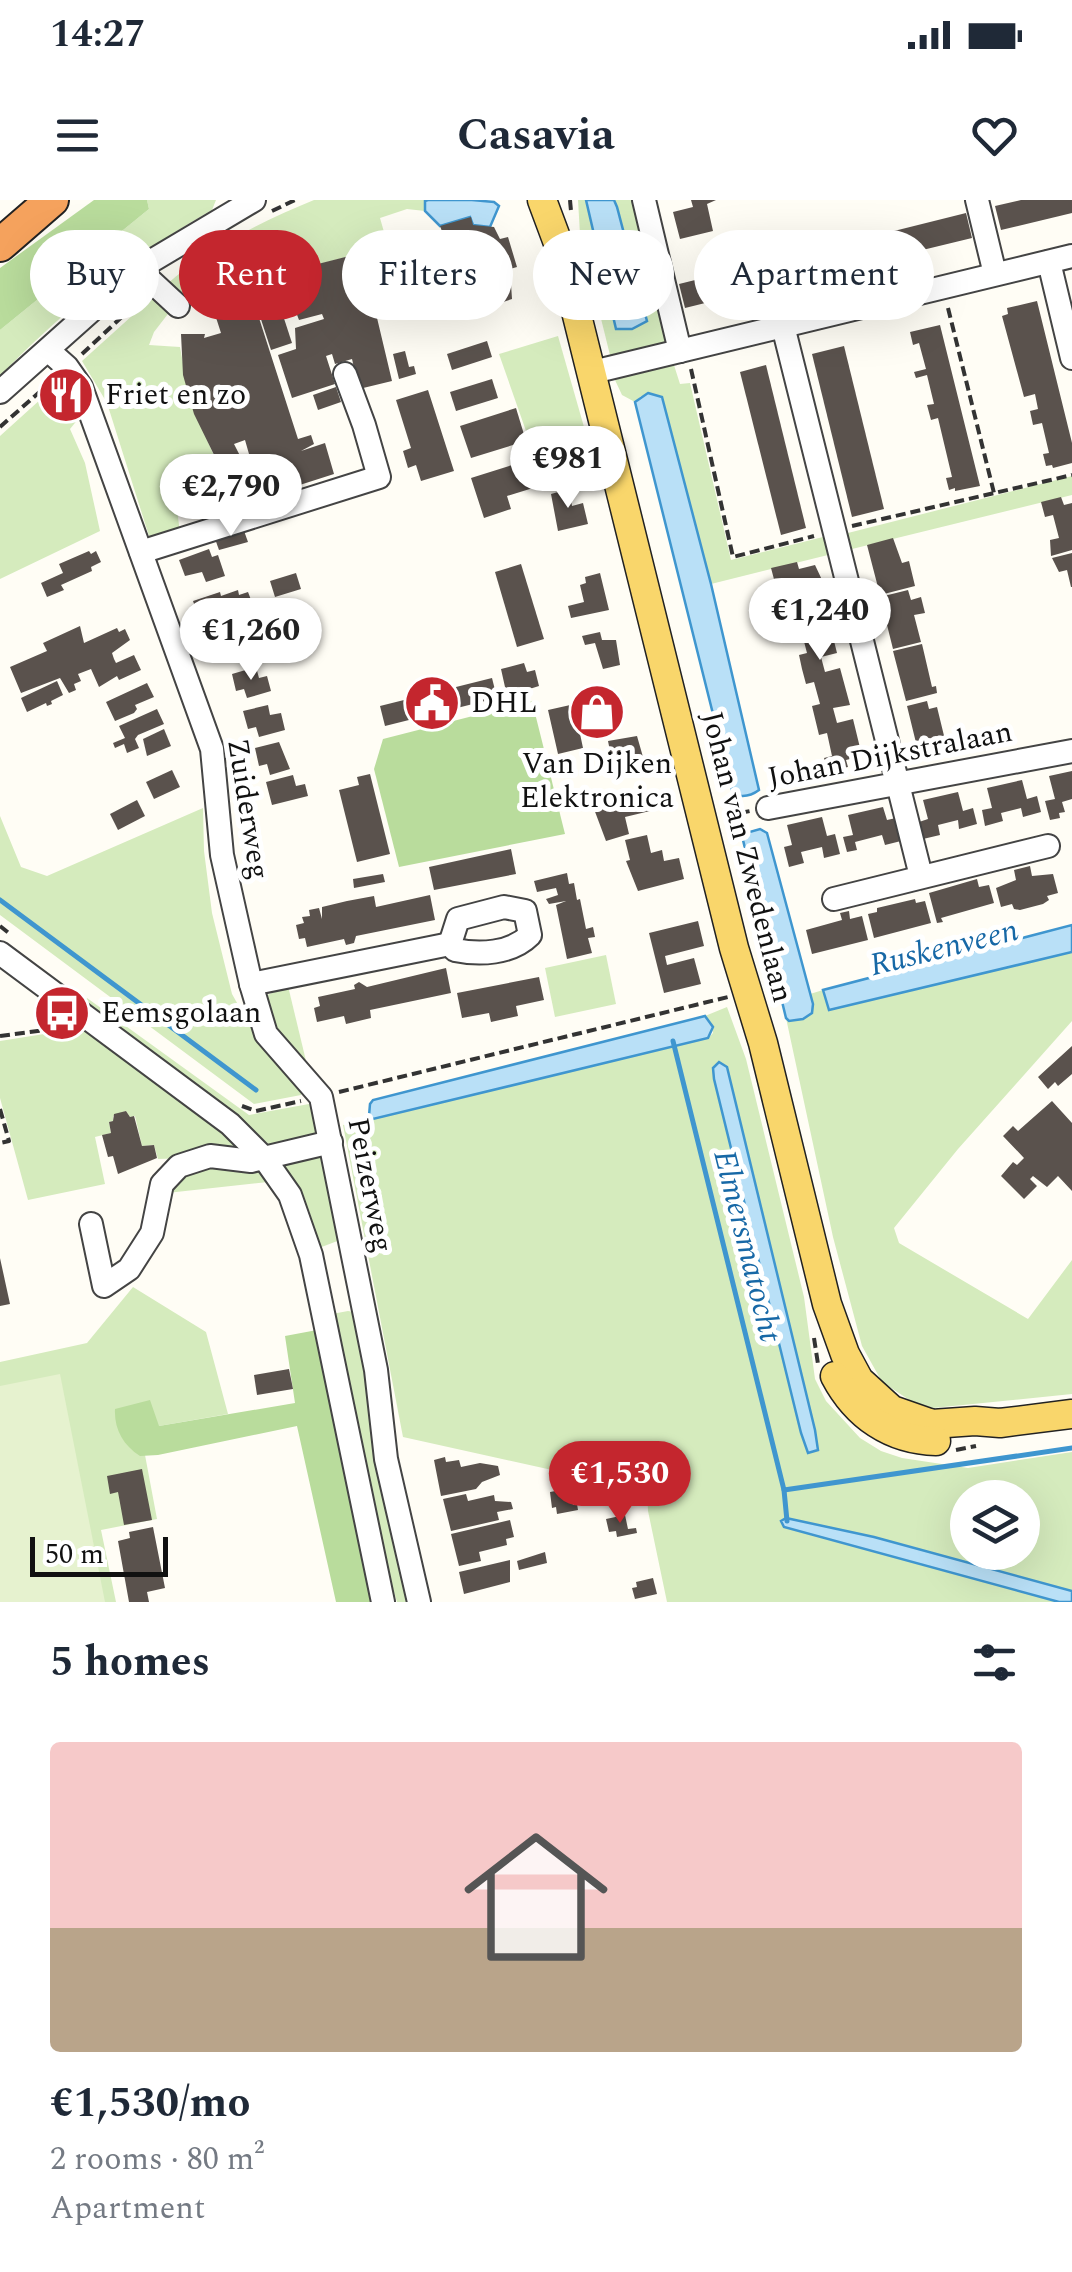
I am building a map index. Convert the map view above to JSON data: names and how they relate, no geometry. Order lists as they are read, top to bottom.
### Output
{
  "streets": {
    "main road": ["Johan van Zwedenlaan"],
    "street": ["Johan Dijkstralaan", "Zuiderweg", "Peizerweg"]
  },
  "crossings": [
    ["Zuiderweg", "Peizerweg"]
  ],
  "water": ["Ruskenveen", "Elmersmatocht"],
  "places": {
    "restaurant": ["Friet en zo"],
    "public building": ["DHL"],
    "shop": ["Van Dijken Elektronica"],
    "bus stop": ["Eemsgolaan"]
  },
  "scale_bar": "50 m",
  "page": {
    "status": "14:27",
    "header": "Casavia",
    "chip": [
      "Buy",
      "Rent",
      "Filters",
      "New",
      "Apartment"
    ],
    "price": [
      "€981",
      "€2,790",
      "€1,240",
      "€1,260",
      "€1,530"
    ],
    "scale": "50 m",
    "heading": "5 homes",
    "list": [
      {
        "name": "€1,530/mo",
        "note": "2 rooms · 80 m² · Apartment"
      }
    ]
  }
}
